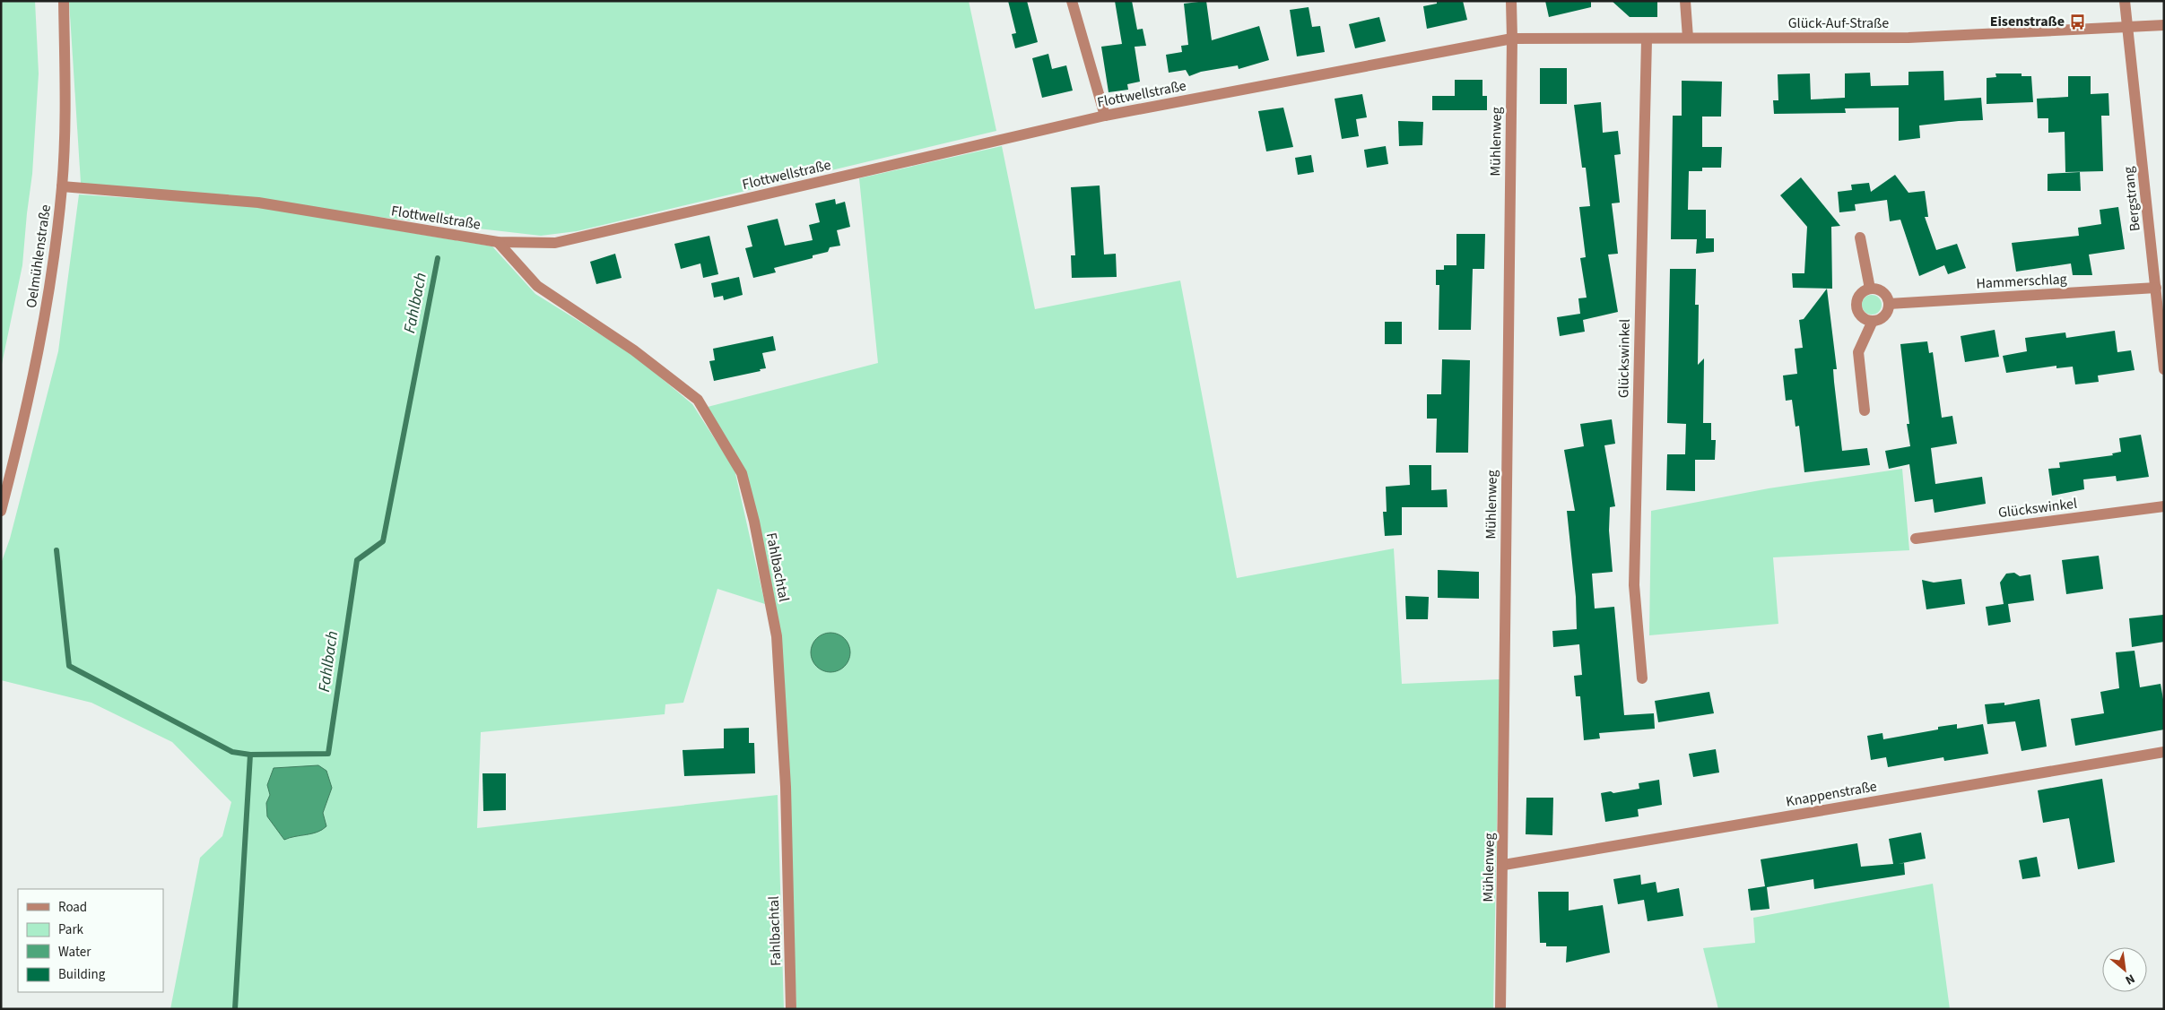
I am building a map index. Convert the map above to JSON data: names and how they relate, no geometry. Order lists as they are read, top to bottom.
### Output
{
  "streets": {
    "street": [
      "Glück-Auf-Straße",
      "Flottwellstraße",
      "Mühlenweg",
      "Bergstrang",
      "Oelmühlenstraße",
      "Hammerschlag",
      "Glückswinkel",
      "Fahlbachtal",
      "Knappenstraße"
    ]
  },
  "crossings": [
    ["Glück-Auf-Straße", "Flottwellstraße"],
    ["Glück-Auf-Straße", "Mühlenweg"],
    ["Glück-Auf-Straße", "Bergstrang"],
    ["Glück-Auf-Straße", "Glückswinkel"],
    ["Flottwellstraße", "Mühlenweg"],
    ["Flottwellstraße", "Oelmühlenstraße"],
    ["Flottwellstraße", "Fahlbachtal"],
    ["Mühlenweg", "Knappenstraße"],
    ["Bergstrang", "Hammerschlag"]
  ],
  "water": ["Fahlbach"],
  "places": {
    "bus stop": ["Eisenstraße"]
  },
  "legend": [
    "Road",
    "Park",
    "Water",
    "Building"
  ],
  "north": "bottom right"
}
